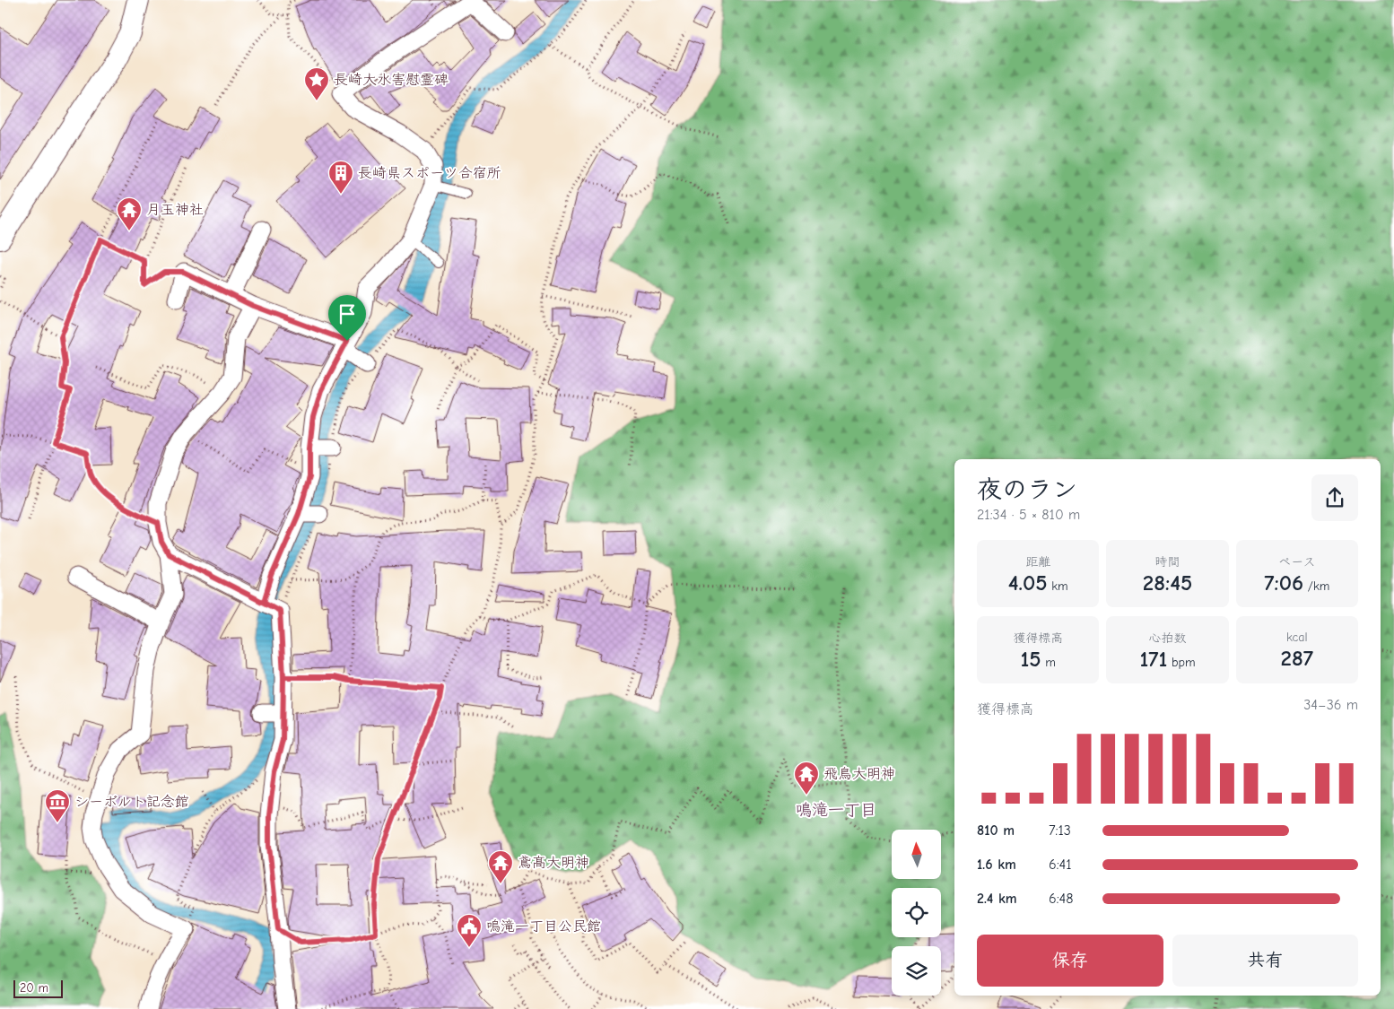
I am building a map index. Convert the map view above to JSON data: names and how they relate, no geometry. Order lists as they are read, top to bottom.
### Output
{
  "districts": ["鳴滝一丁目"],
  "places": {
    "place": ["長崎大水害慰霊碑"],
    "building": ["長崎県スポーツ合宿所"],
    "temple": ["月玉神社", "飛鳥大明神", "鳶髙大明神"],
    "museum": ["シーボルト記念館"],
    "public building": ["鳴滝一丁目公民館"]
  },
  "scale_bar": "20 m",
  "north": "top",
  "page": {
    "heading": ["夜のラン", "21:34 · 5 × 810 m"],
    "stats": [
      ["距離", "4.05 km"],
      ["時間", "28:45"],
      ["ペース", "7:06 /km"],
      ["獲得標高", "15 m"],
      ["心拍数", "171 bpm"],
      ["kcal", "287"]
    ],
    "chart": ["獲得標高", "34–36 m"],
    "list": [
      {
        "name": "810 m",
        "note": "7:13"
      },
      {
        "name": "1.6 km",
        "note": "6:41"
      },
      {
        "name": "2.4 km",
        "note": "6:48"
      }
    ],
    "buttons": ["保存", "共有"],
    "scale": "20 m"
  }
}
